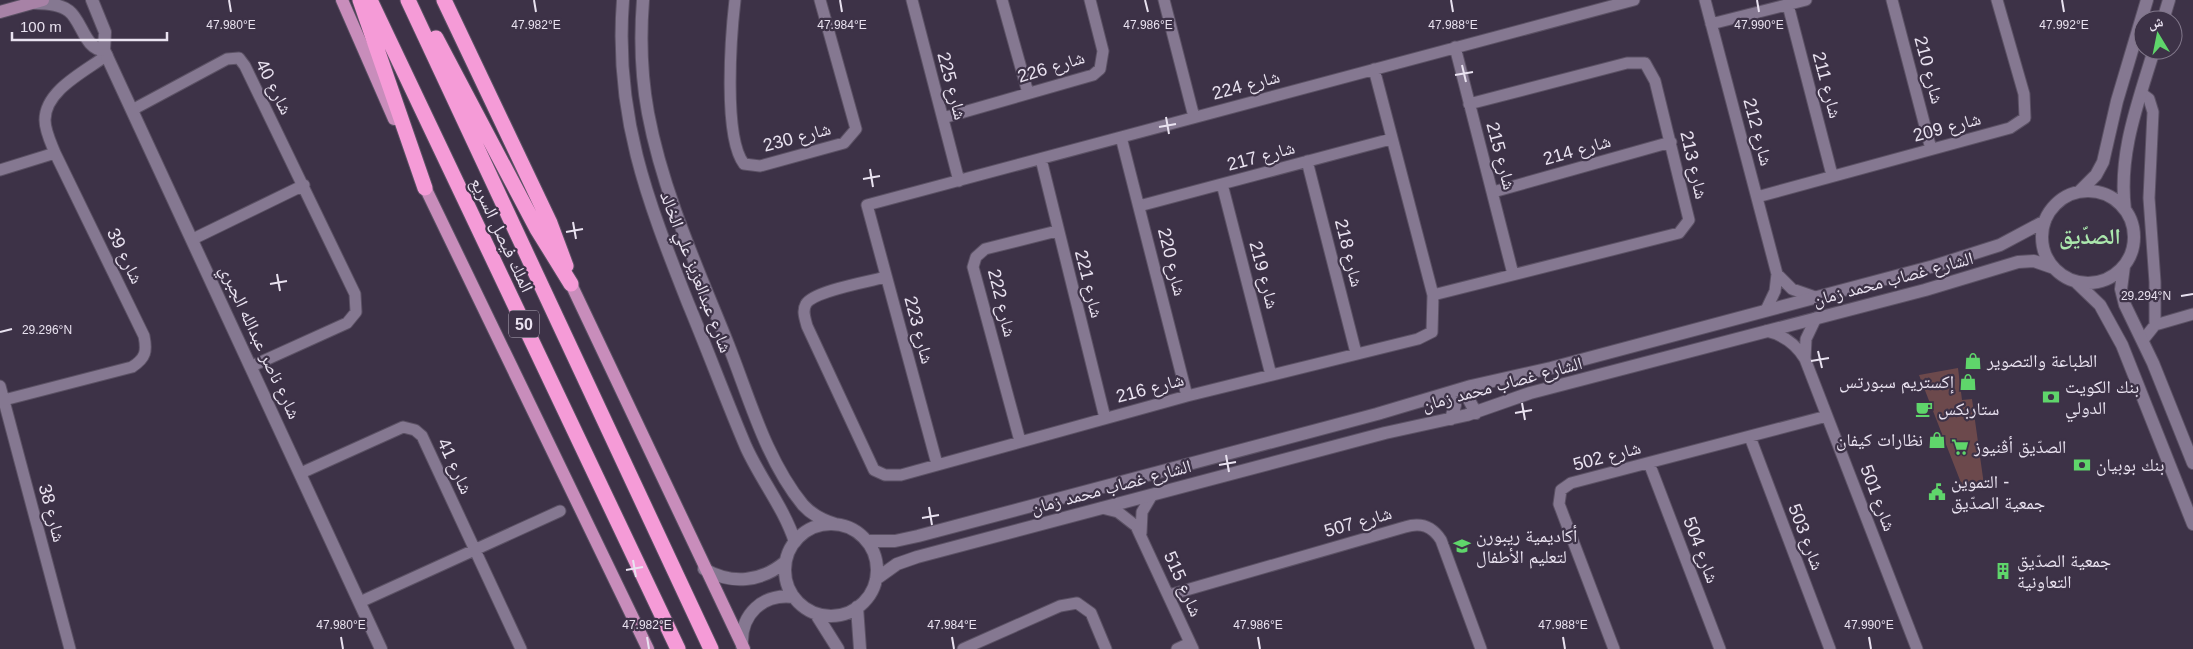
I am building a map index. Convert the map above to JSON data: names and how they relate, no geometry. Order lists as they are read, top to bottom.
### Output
{
  "streets": {
    "highway": ["الملك فيصل السريع", "50"],
    "street": [
      "شارع 226",
      "شارع 210",
      "شارع 224",
      "شارع 211",
      "شارع 225",
      "شارع 40",
      "شارع 209",
      "شارع 212",
      "شارع 230",
      "شارع 214",
      "شارع 217",
      "شارع 215",
      "شارع 213",
      "شارع 218",
      "شارع 39",
      "شارع 220",
      "شارع عبدالعزيز علي الخالد",
      "شارع 219",
      "الشارع غصاب محمد زمان",
      "شارع 221",
      "شارع 222",
      "شارع 223",
      "شارع ناصر عبدالله الجبري",
      "شارع 216",
      "شارع 502",
      "شارع 41",
      "شارع 501",
      "شارع 38",
      "شارع 507",
      "شارع 503",
      "شارع 504",
      "شارع 515"
    ]
  },
  "crossings": [
    ["شارع 226", "شارع 225"],
    ["شارع 210", "شارع 209"],
    ["شارع 224", "شارع 225"],
    ["شارع 224", "شارع 215"],
    ["شارع 224", "شارع 220"],
    ["شارع 224", "شارع 221"],
    ["شارع 224", "شارع 223"],
    ["شارع 224", "شارع 216"],
    ["شارع 211", "شارع 209"],
    ["شارع 40", "شارع ناصر عبدالله الجبري"],
    ["شارع 209", "شارع 212"],
    ["شارع 212", "الشارع غصاب محمد زمان"],
    ["شارع 214", "شارع 215"],
    ["شارع 214", "شارع 213"],
    ["شارع 217", "شارع 218"],
    ["شارع 217", "شارع 220"],
    ["شارع 217", "شارع 219"],
    ["شارع 217", "شارع 216"],
    ["شارع 215", "شارع 213"],
    ["شارع 213", "شارع 216"],
    ["شارع 218", "شارع 216"],
    ["شارع 39", "شارع ناصر عبدالله الجبري"],
    ["شارع 39", "شارع 38"],
    ["شارع 220", "شارع 216"],
    ["شارع عبدالعزيز علي الخالد", "الشارع غصاب محمد زمان"],
    ["شارع 219", "شارع 216"],
    ["الشارع غصاب محمد زمان", "شارع 501"],
    ["الشارع غصاب محمد زمان", "شارع 515"],
    ["شارع 221", "شارع 222"],
    ["شارع 221", "شارع 216"],
    ["شارع 222", "شارع 216"],
    ["شارع 223", "شارع 216"],
    ["شارع ناصر عبدالله الجبري", "شارع 41"],
    ["شارع 502", "شارع 501"],
    ["شارع 502", "شارع 503"],
    ["شارع 502", "شارع 504"],
    ["شارع 507", "شارع 515"]
  ],
  "districts": ["الصدّيق"],
  "places": {
    "shop": ["الطباعة والتصوير", "إكستريم سبورتس", "نظارات كيفان"],
    "bank": ["بنك الكويت الدولي", "بنك بوبيان"],
    "cafe": ["ستاربكس"],
    "supermarket": ["الصدّيق أڤنيوز"],
    "public building": ["التموين - جمعية الصدّيق"],
    "school or university": ["أكاديمية ريبورن لتعليم الأطفال"],
    "building": ["جمعية الصدّيق التعاونية"]
  },
  "scale_bar": "100 m",
  "north": "top",
  "coordinates": [
    "47.980°E",
    "47.982°E",
    "47.984°E",
    "47.986°E",
    "47.988°E",
    "47.990°E",
    "47.992°E",
    "29.294°N",
    "29.296°N"
  ]
}
